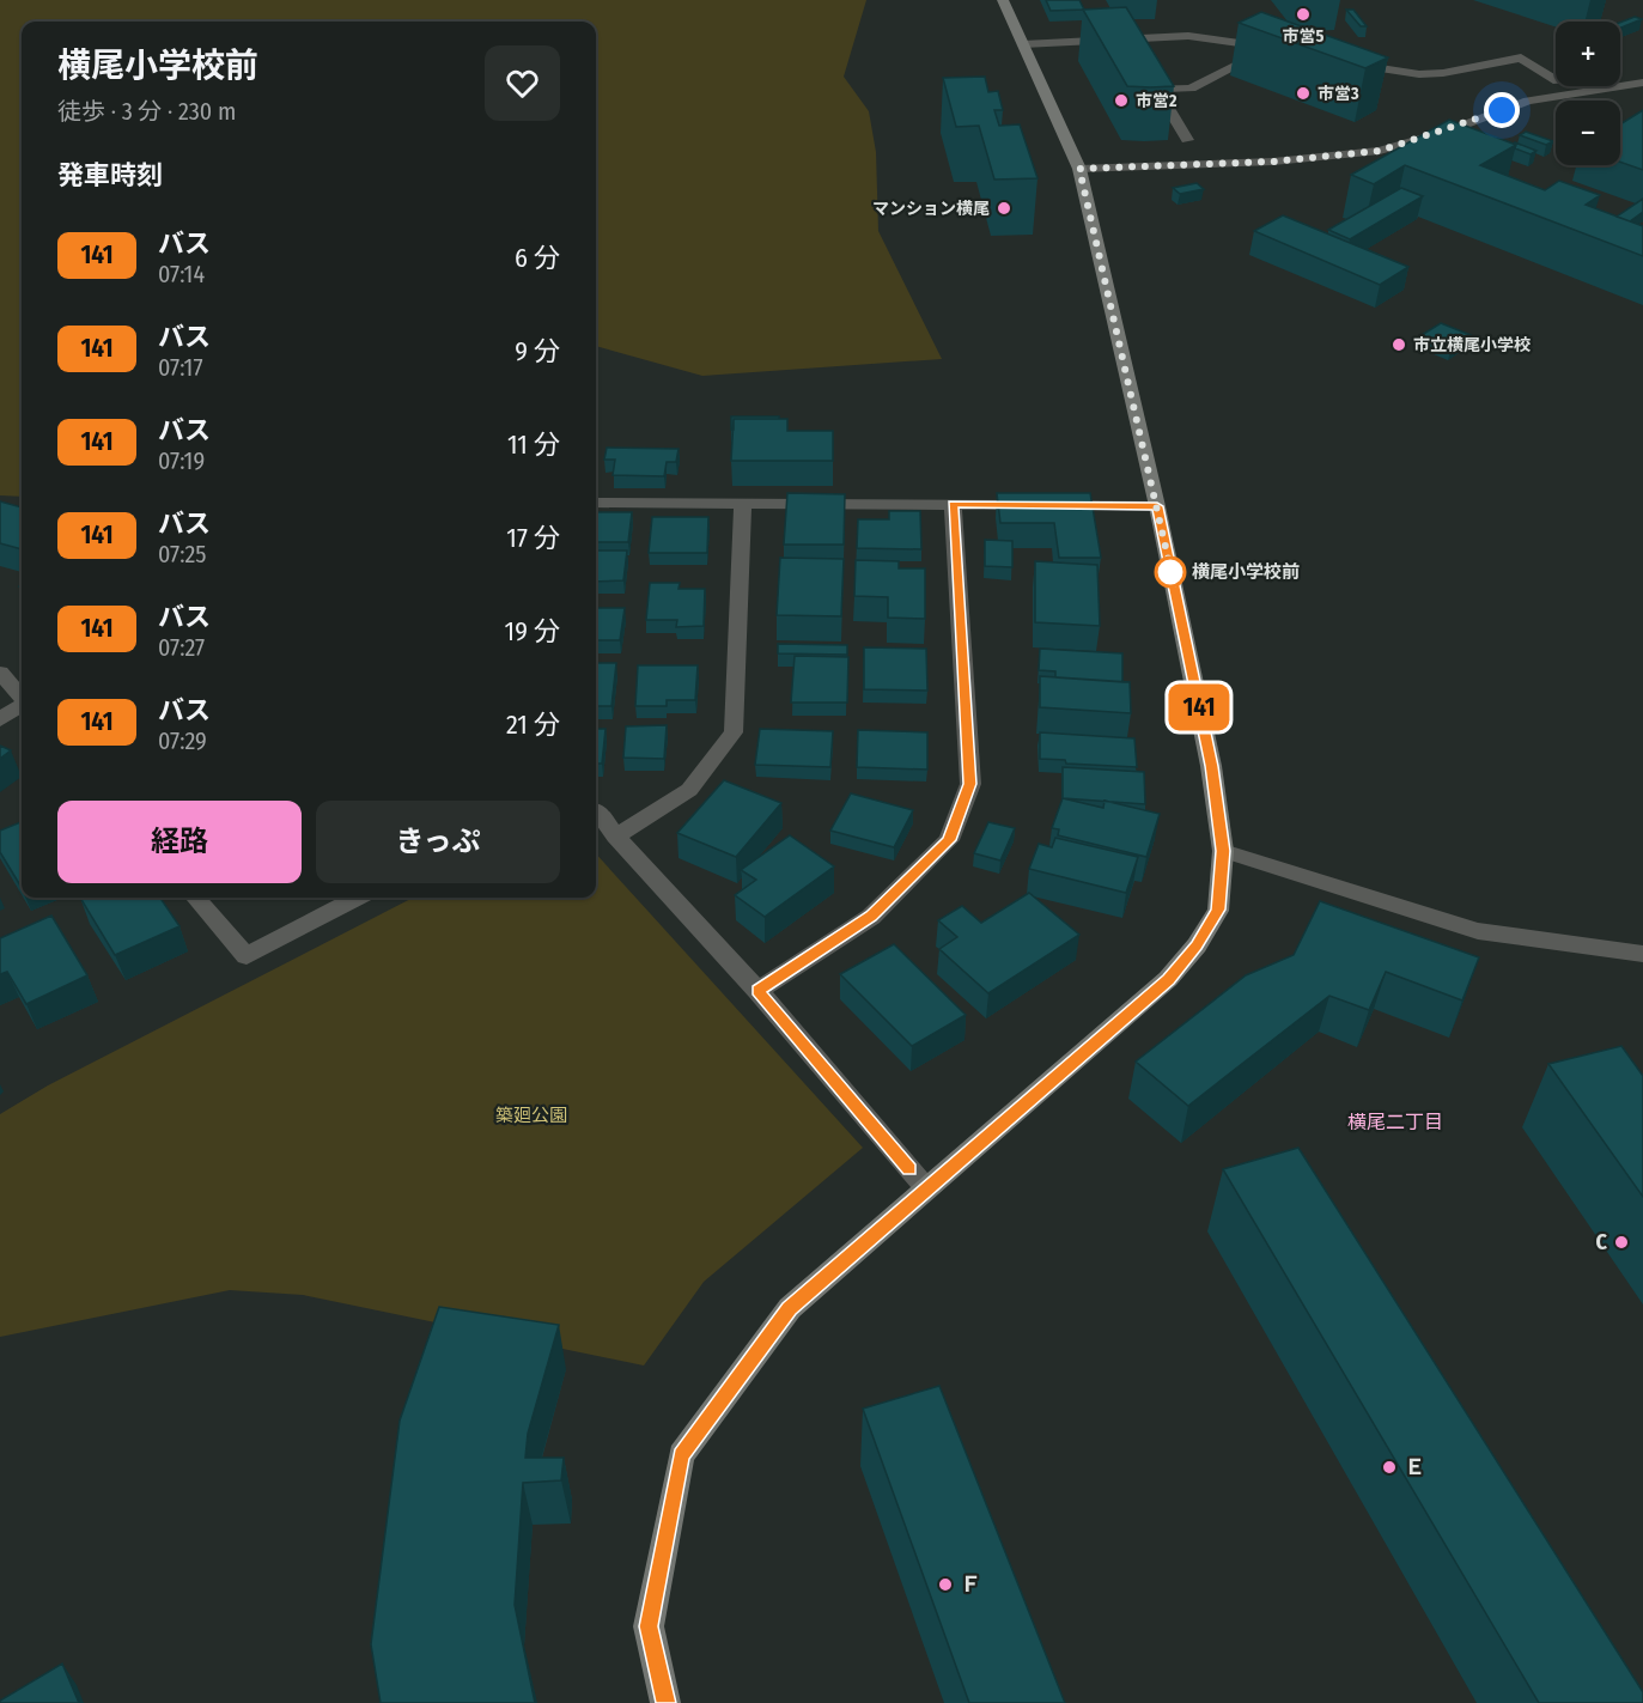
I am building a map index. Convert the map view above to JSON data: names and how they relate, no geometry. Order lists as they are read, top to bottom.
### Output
{
  "districts": ["横尾二丁目"],
  "parks": ["築廻公園"],
  "places": [
    "市営5",
    "市営3",
    "市営2",
    "マンション横尾",
    "市立横尾小学校",
    "横尾小学校前",
    "C",
    "Ｅ",
    "Ｆ"
  ],
  "lines": ["bus line 141"],
  "page": {
    "on_map": "141",
    "map_buttons": ["+", "−"],
    "heading": [
      ["横尾小学校前", "徒歩 · 3 分 · 230 m"],
      "発車時刻"
    ],
    "list": [
      {
        "mark": "141",
        "name": "バス",
        "note": "07:14",
        "value": "6 分"
      },
      {
        "mark": "141",
        "name": "バス",
        "note": "07:17",
        "value": "9 分"
      },
      {
        "mark": "141",
        "name": "バス",
        "note": "07:19",
        "value": "11 分"
      },
      {
        "mark": "141",
        "name": "バス",
        "note": "07:25",
        "value": "17 分"
      },
      {
        "mark": "141",
        "name": "バス",
        "note": "07:27",
        "value": "19 分"
      },
      {
        "mark": "141",
        "name": "バス",
        "note": "07:29",
        "value": "21 分"
      }
    ],
    "buttons": ["経路", "きっぷ"]
  }
}
